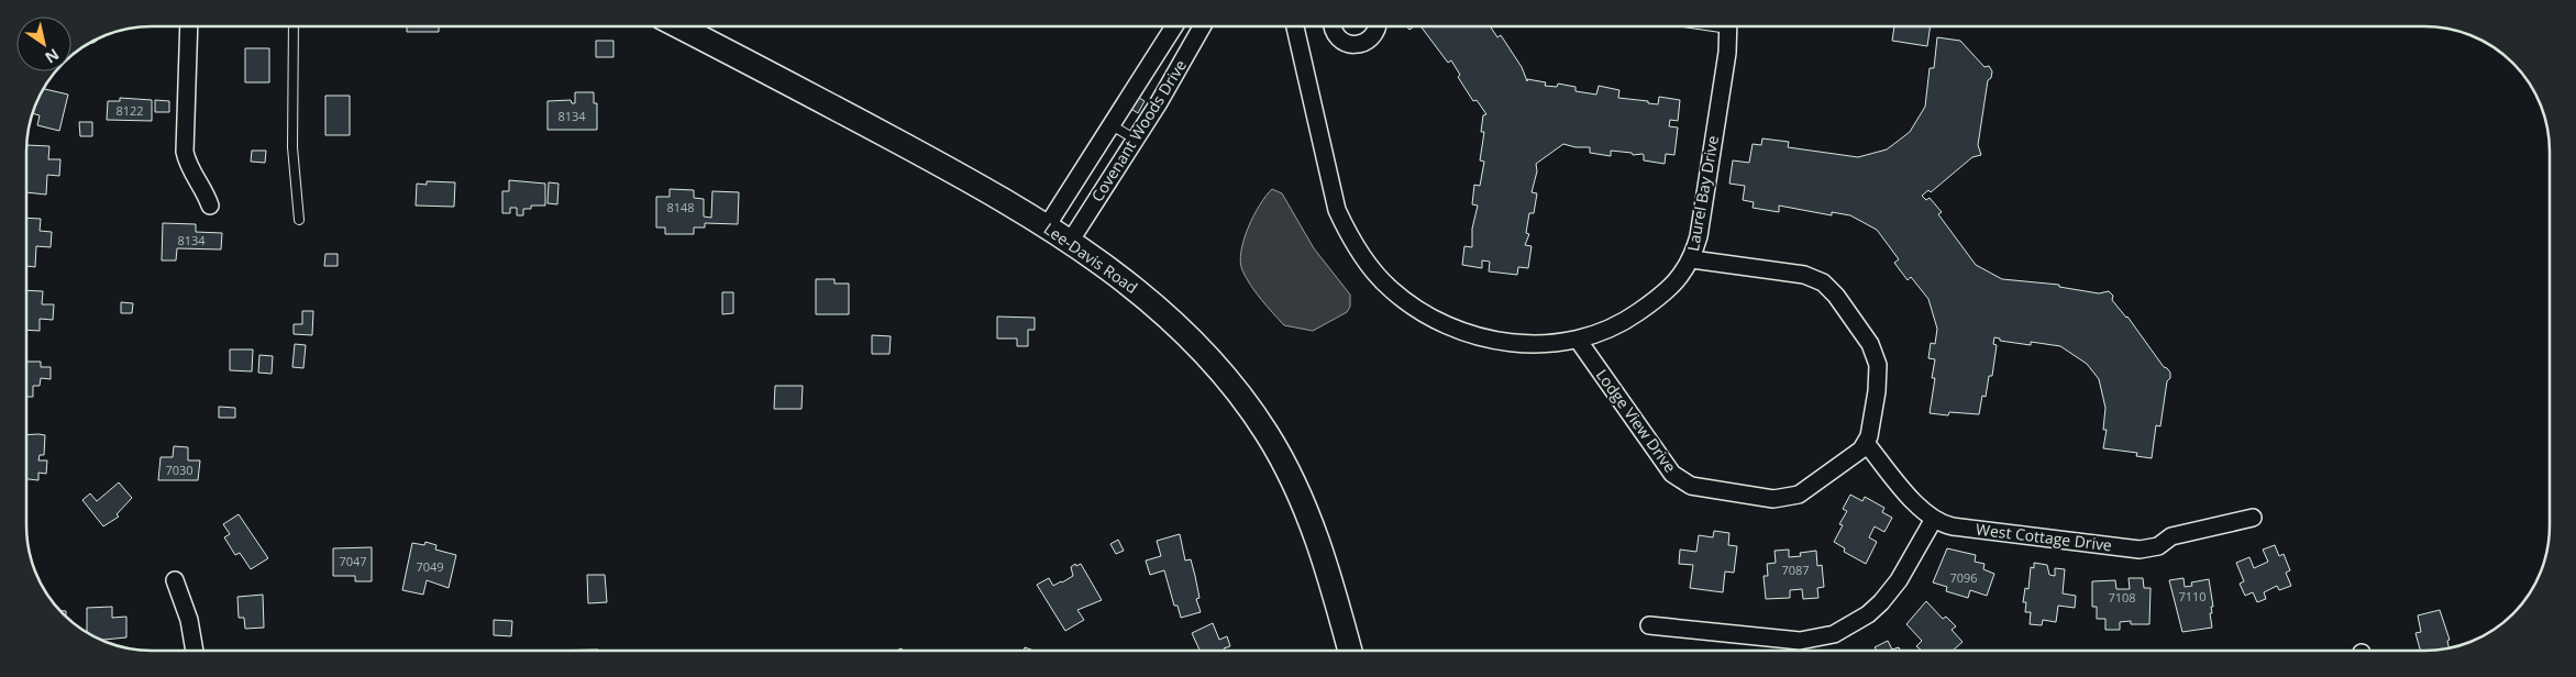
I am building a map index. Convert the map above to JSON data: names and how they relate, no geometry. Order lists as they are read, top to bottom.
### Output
{
  "streets": {
    "main road": ["Lee-Davis Road"],
    "street": [
      "Covenant Woods Drive",
      "Laurel Bay Drive",
      "Lodge View Drive",
      "West Cottage Drive"
    ]
  },
  "crossings": [
    ["Covenant Woods Drive", "Lee-Davis Road"],
    ["Laurel Bay Drive", "Lodge View Drive"],
    ["Lodge View Drive", "West Cottage Drive"]
  ],
  "house_numbers": [
    "8122",
    "8134",
    "8148",
    "8134",
    "7030",
    "7047",
    "7049",
    "7087",
    "7096",
    "7110",
    "7108"
  ],
  "north": "bottom right"
}
